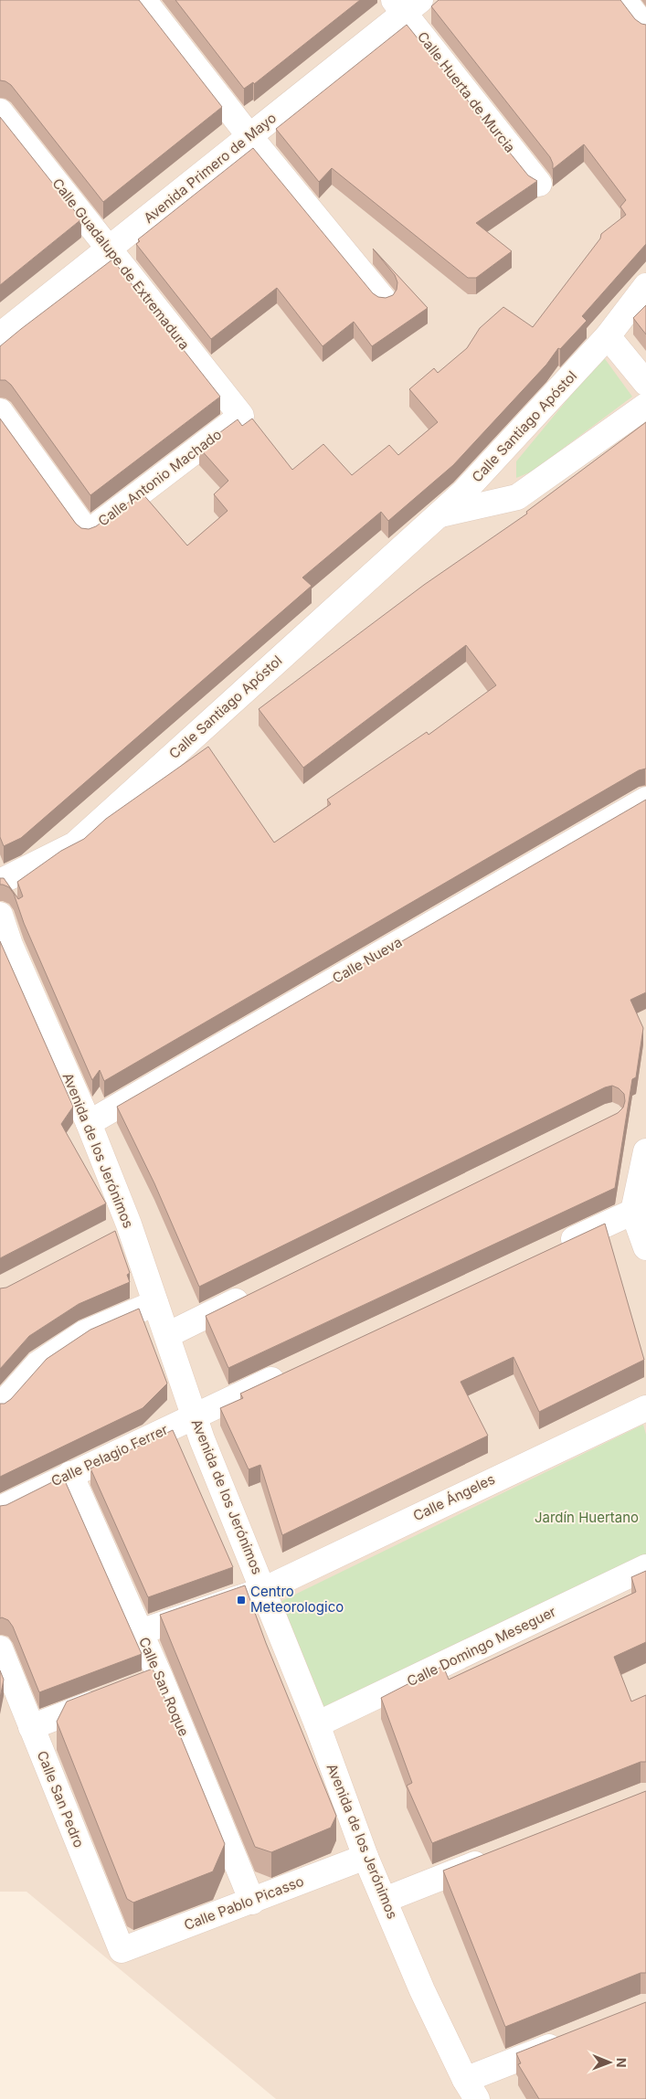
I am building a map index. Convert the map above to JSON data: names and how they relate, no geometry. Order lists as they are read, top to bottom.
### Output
{
  "streets": {
    "street": [
      "Calle Huerta de Murcia",
      "Avenida Primero de Mayo",
      "Calle Guadalupe de Extremadura",
      "Calle Santiago Apóstol",
      "Calle Antonio Machado",
      "Calle Nueva",
      "Avenida de los Jerónimos",
      "Calle Pelagio Ferrer",
      "Calle Ángeles",
      "Calle Domingo Meseguer",
      "Calle San Roque",
      "Calle San Pedro",
      "Calle Pablo Picasso"
    ]
  },
  "crossings": [
    ["Calle Huerta de Murcia", "Avenida Primero de Mayo"],
    ["Avenida Primero de Mayo", "Calle Guadalupe de Extremadura"],
    ["Calle Guadalupe de Extremadura", "Calle Antonio Machado"],
    ["Calle Nueva", "Avenida de los Jerónimos"],
    ["Avenida de los Jerónimos", "Calle Pelagio Ferrer"],
    ["Avenida de los Jerónimos", "Calle Ángeles"],
    ["Avenida de los Jerónimos", "Calle Domingo Meseguer"],
    ["Avenida de los Jerónimos", "Calle Pablo Picasso"],
    ["Calle Pelagio Ferrer", "Calle San Roque"],
    ["Calle Ángeles", "Calle San Roque"],
    ["Calle San Roque", "Calle Pablo Picasso"],
    ["Calle San Pedro", "Calle Pablo Picasso"]
  ],
  "parks": ["Jardín Huertano"],
  "places": {
    "transit": ["Centro Meteorologico"]
  },
  "north": "right"
}
